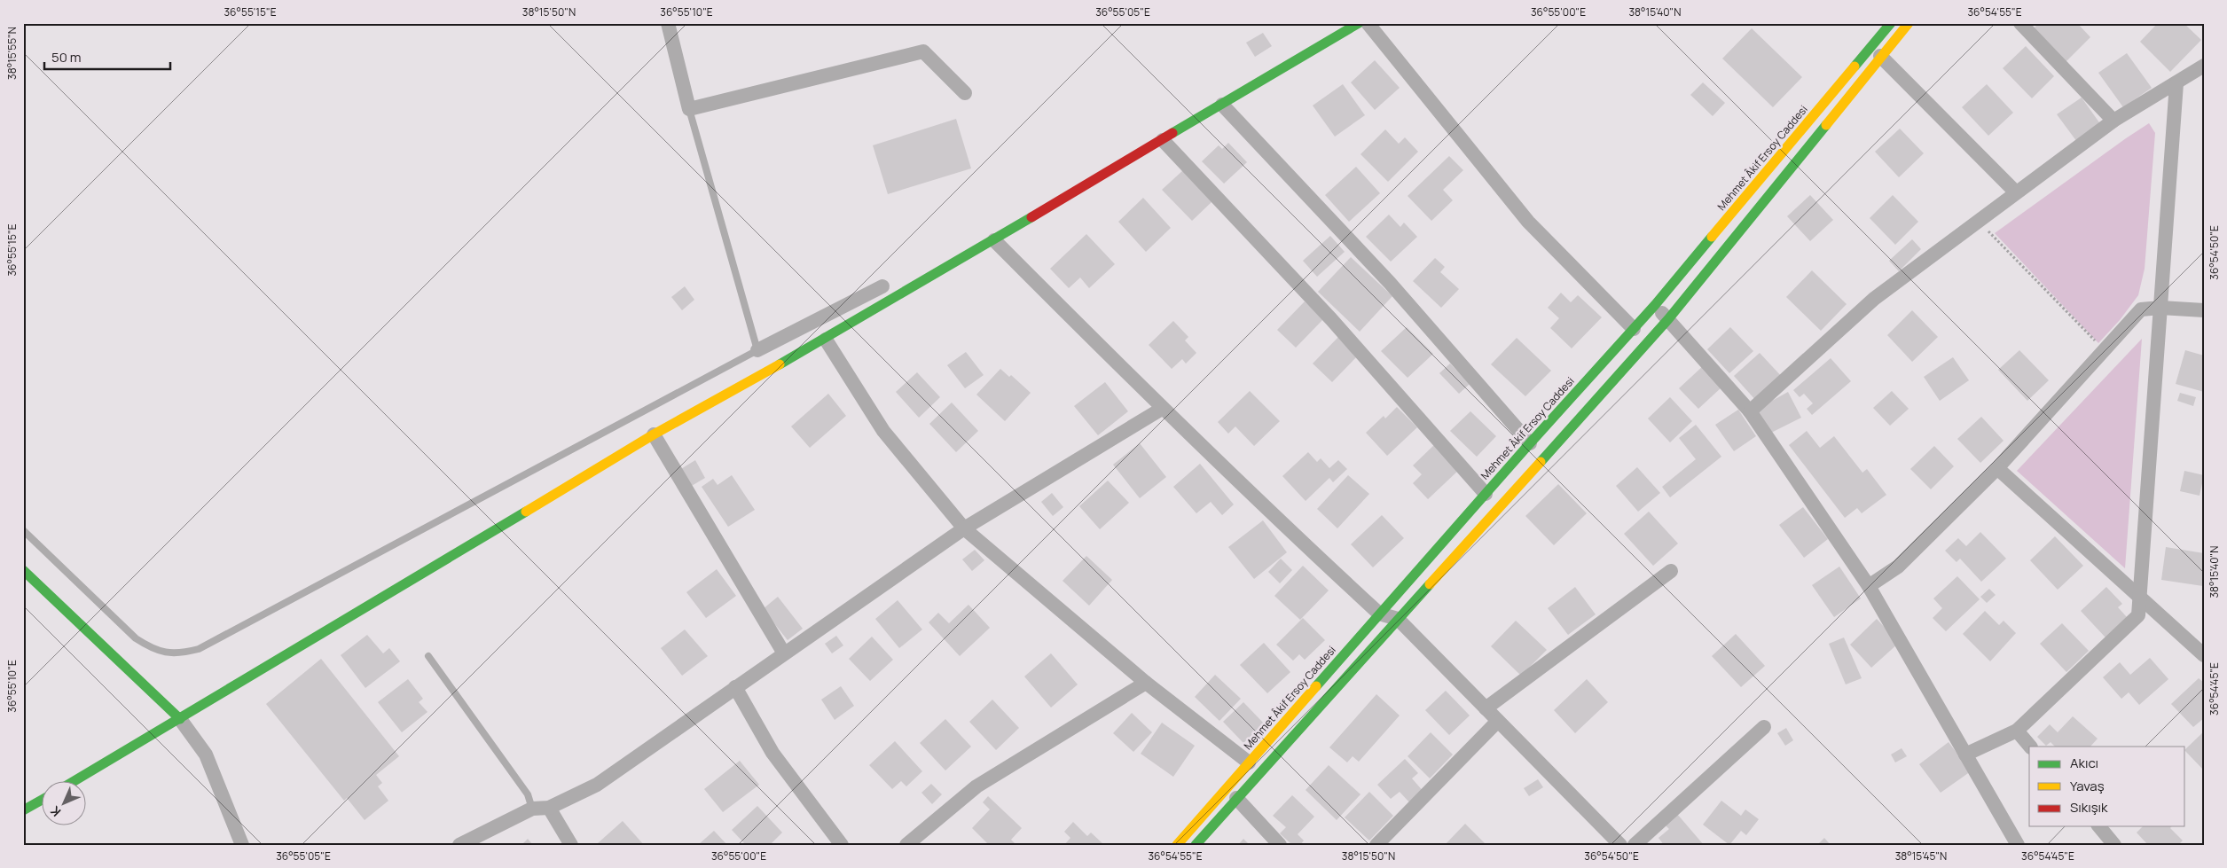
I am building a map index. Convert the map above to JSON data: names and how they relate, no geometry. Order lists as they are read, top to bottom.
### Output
{
  "streets": {
    "main road": ["Mehmet Âkif Ersoy Caddesi"]
  },
  "legend": ["Akıcı", "Yavaş", "Sıkışık"],
  "scale_bar": "50 m",
  "north": "bottom left",
  "coordinates": [
    "36°55'15\"E",
    "38°15'50\"N",
    "36°55'10\"E",
    "36°55'05\"E",
    "36°55'00\"E",
    "38°15'40\"N",
    "36°54'55\"E",
    "38°15'55\"N",
    "36°54'50\"E",
    "36°54'45\"E",
    "38°15'45\"N"
  ]
}
